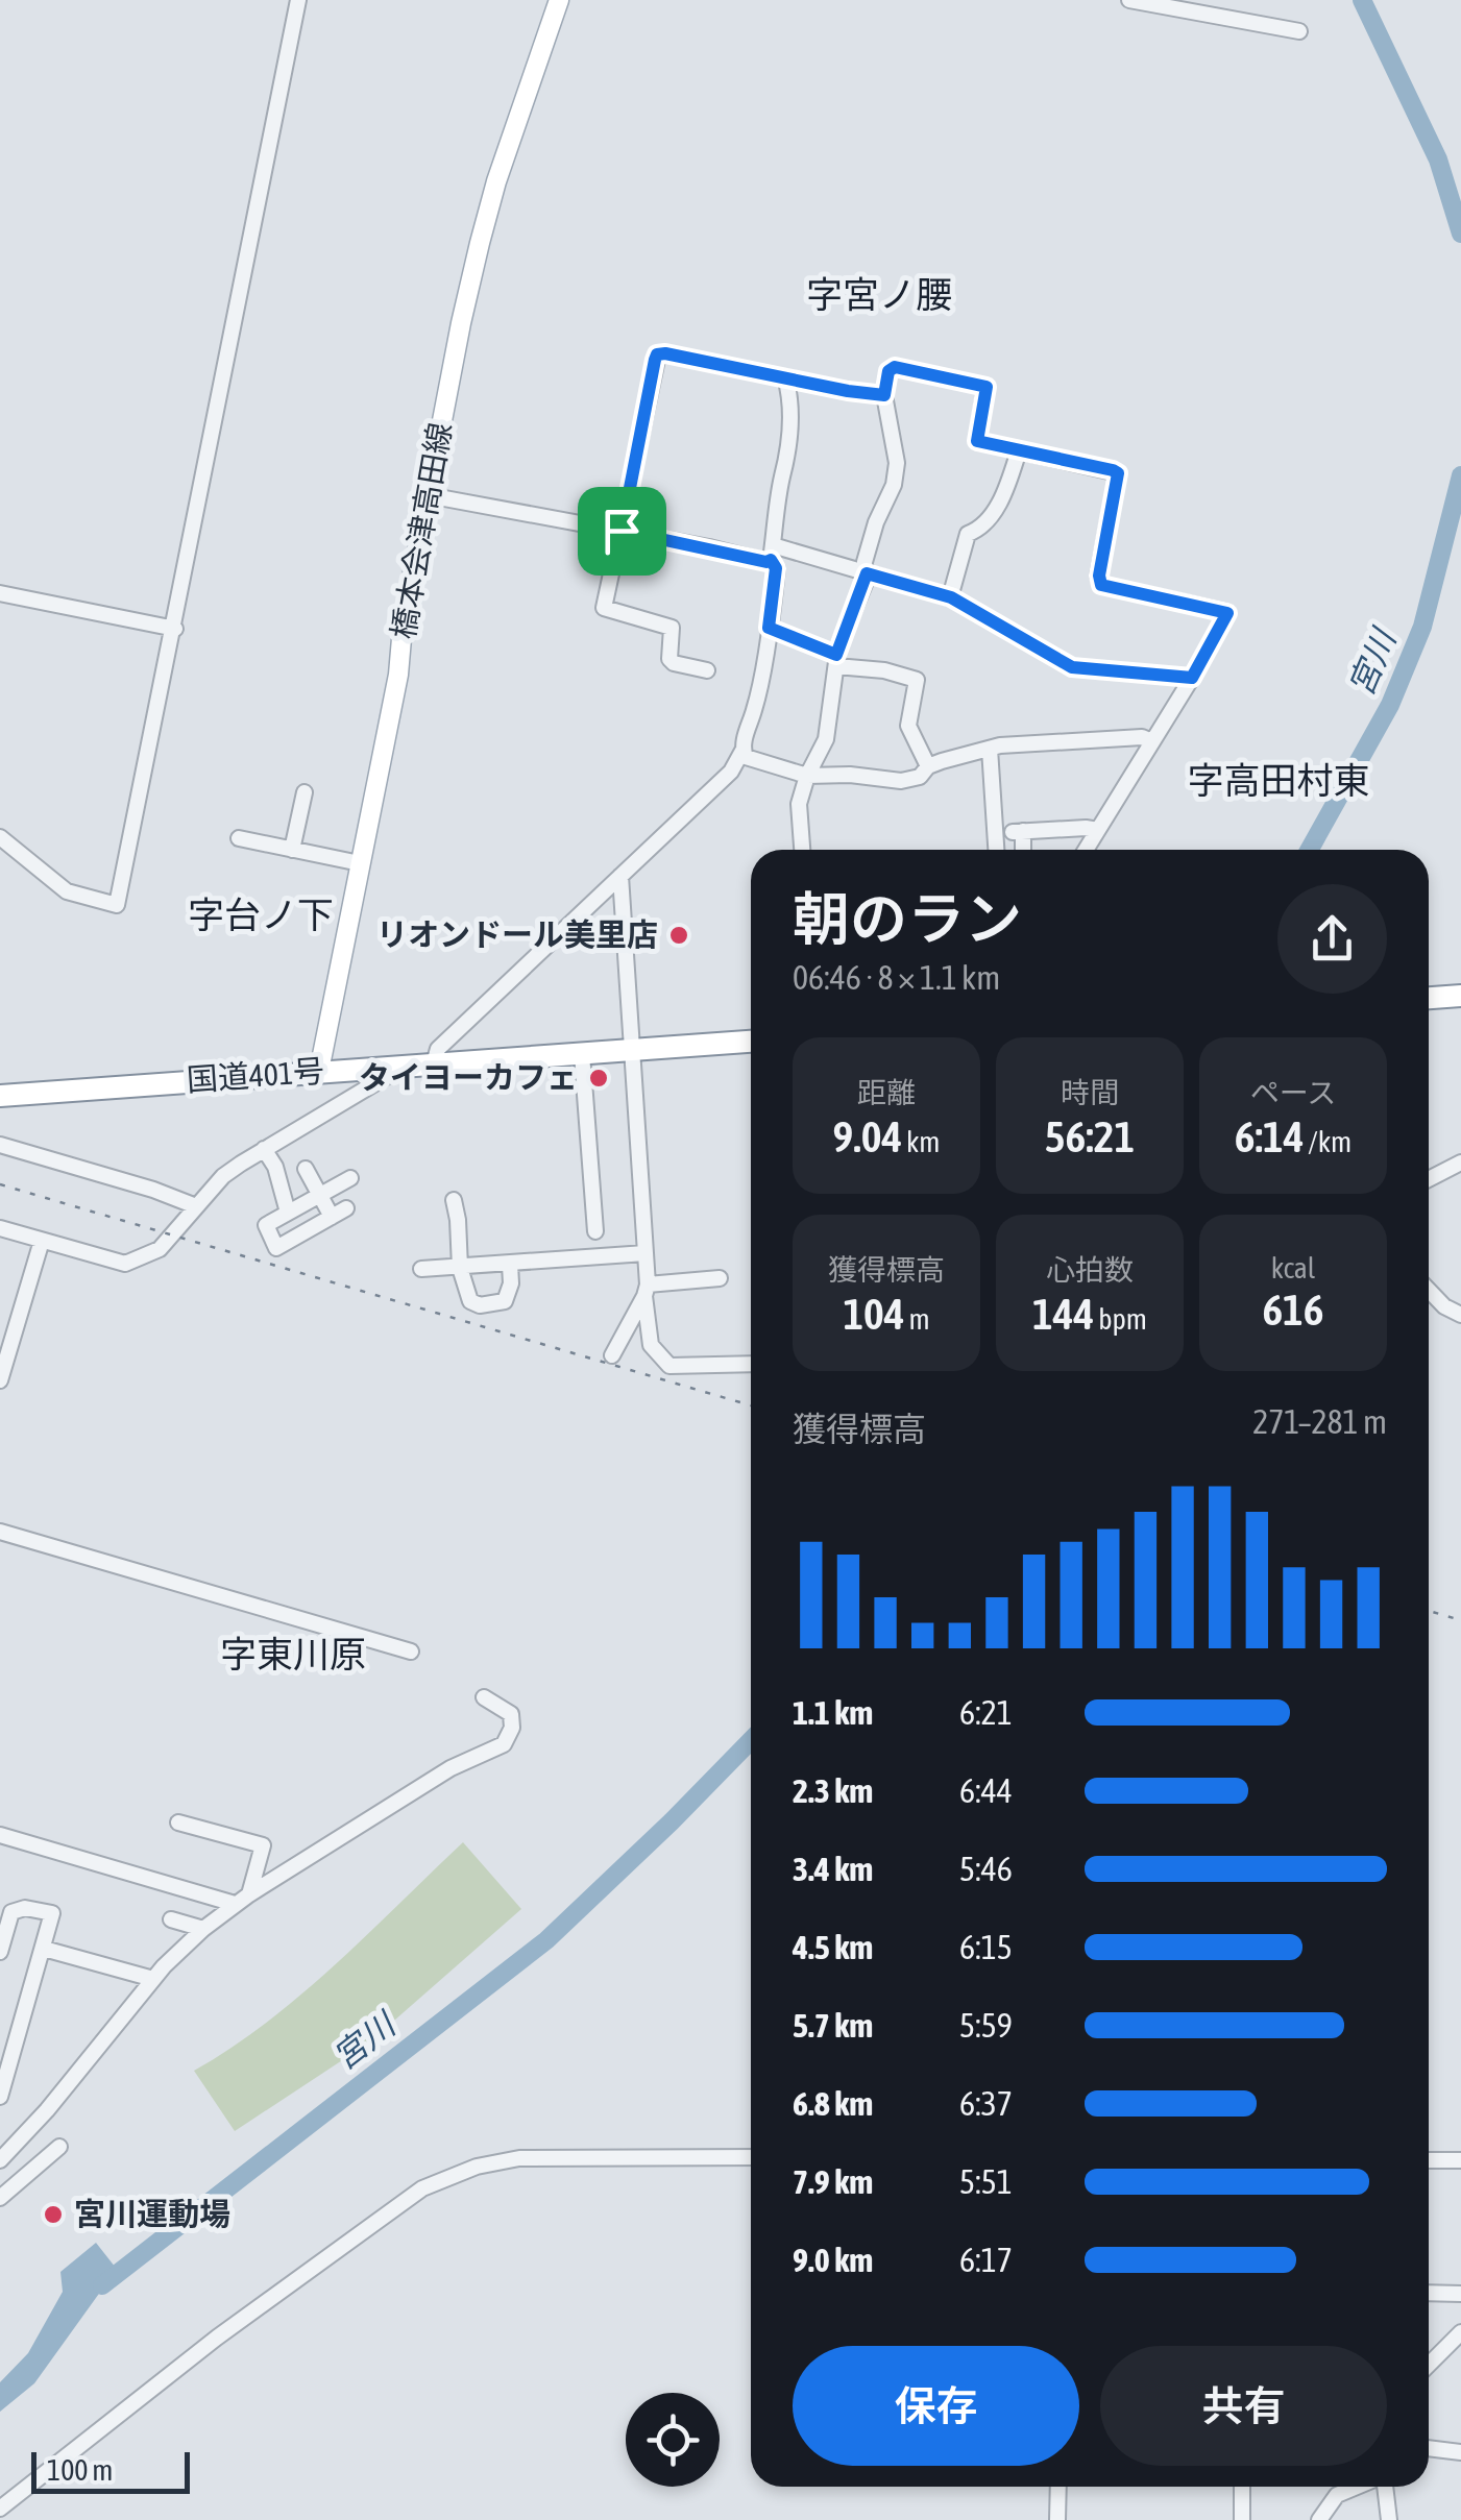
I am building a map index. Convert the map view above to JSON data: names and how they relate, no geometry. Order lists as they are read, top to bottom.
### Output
{
  "streets": {
    "highway": ["国道401号"],
    "main road": ["橋本会津高田線"]
  },
  "crossings": [
    ["橋本会津高田線", "国道401号"]
  ],
  "districts": [
    "字宮ノ腰",
    "字高田村東",
    "字台ノ下",
    "字東川原"
  ],
  "water": ["宮川"],
  "places": ["リオンドール美里店", "タイヨーカフェ", "宮川運動場"],
  "scale_bar": "100 m",
  "page": {
    "heading": ["朝のラン", "06:46 · 8 × 1.1 km"],
    "stats": [
      ["距離", "9.04 km"],
      ["時間", "56:21"],
      ["ペース", "6:14 /km"],
      ["獲得標高", "104 m"],
      ["心拍数", "144 bpm"],
      ["kcal", "616"]
    ],
    "chart": ["獲得標高", "271–281 m"],
    "list": [
      {
        "name": "1.1 km",
        "note": "6:21"
      },
      {
        "name": "2.3 km",
        "note": "6:44"
      },
      {
        "name": "3.4 km",
        "note": "5:46"
      },
      {
        "name": "4.5 km",
        "note": "6:15"
      },
      {
        "name": "5.7 km",
        "note": "5:59"
      },
      {
        "name": "6.8 km",
        "note": "6:37"
      },
      {
        "name": "7.9 km",
        "note": "5:51"
      },
      {
        "name": "9.0 km",
        "note": "6:17"
      }
    ],
    "buttons": ["保存", "共有"],
    "scale": "100 m"
  }
}
